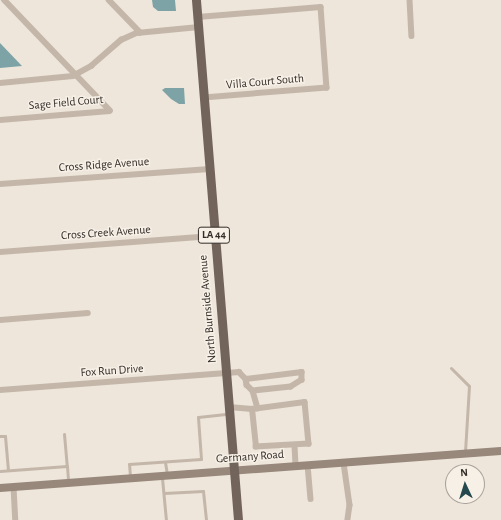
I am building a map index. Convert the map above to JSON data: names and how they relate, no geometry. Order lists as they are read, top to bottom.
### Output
{
  "streets": {
    "main road": ["LA 44", "North Burnside Avenue", "Germany Road"],
    "street": [
      "Villa Court South",
      "Sage Field Court",
      "Cross Ridge Avenue",
      "Cross Creek Avenue",
      "Fox Run Drive"
    ]
  },
  "crossings": [
    ["Villa Court South", "North Burnside Avenue"],
    ["Sage Field Court", "North Burnside Avenue"],
    ["Cross Ridge Avenue", "North Burnside Avenue"],
    ["Cross Creek Avenue", "North Burnside Avenue"],
    ["North Burnside Avenue", "Fox Run Drive"],
    ["North Burnside Avenue", "Germany Road"]
  ],
  "north": "top"
}
